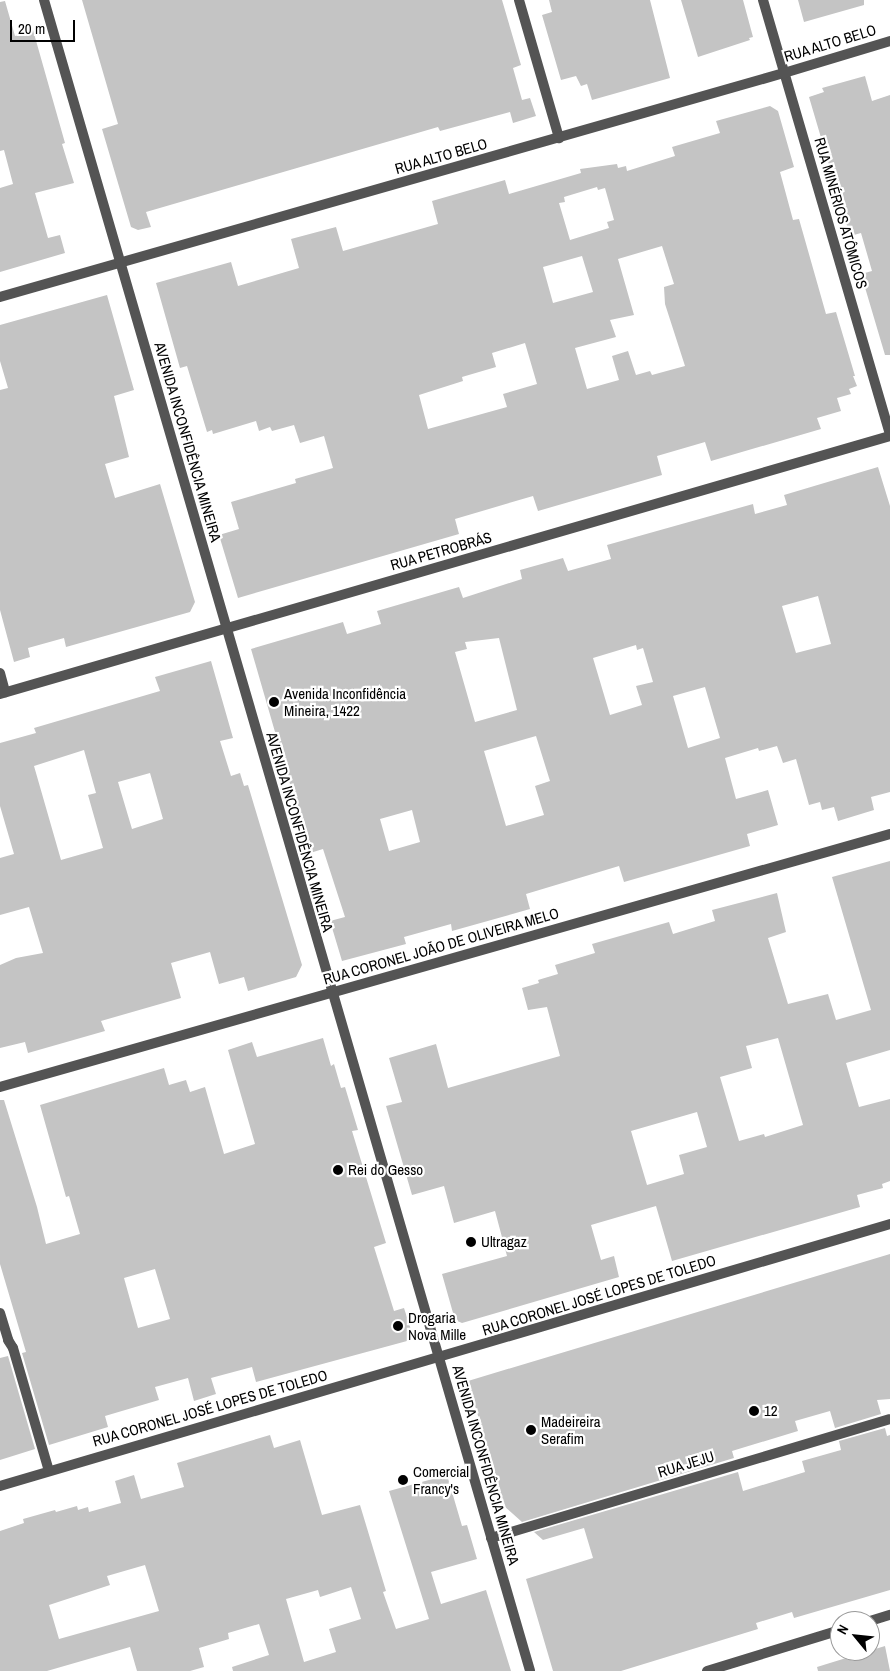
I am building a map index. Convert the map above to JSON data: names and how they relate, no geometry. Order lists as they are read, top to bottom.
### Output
{
  "streets": {
    "street": [
      "RUA ALTO BELO",
      "RUA MINÉRIOS ATÔMICOS",
      "AVENIDA INCONFIDÊNCIA MINEIRA",
      "RUA PETROBRÁS",
      "RUA CORONEL JOÃO DE OLIVEIRA MELO",
      "RUA CORONEL JOSÉ LOPES DE TOLEDO",
      "RUA JEJU"
    ]
  },
  "crossings": [
    ["RUA ALTO BELO", "RUA MINÉRIOS ATÔMICOS"],
    ["RUA ALTO BELO", "AVENIDA INCONFIDÊNCIA MINEIRA"],
    ["RUA MINÉRIOS ATÔMICOS", "RUA PETROBRÁS"],
    ["AVENIDA INCONFIDÊNCIA MINEIRA", "RUA PETROBRÁS"],
    ["AVENIDA INCONFIDÊNCIA MINEIRA", "RUA CORONEL JOÃO DE OLIVEIRA MELO"],
    ["AVENIDA INCONFIDÊNCIA MINEIRA", "RUA CORONEL JOSÉ LOPES DE TOLEDO"],
    ["AVENIDA INCONFIDÊNCIA MINEIRA", "RUA JEJU"]
  ],
  "places": [
    "Avenida Inconfidência Mineira, 1422",
    "Rei do Gesso",
    "Ultragaz",
    "Drogaria Nova Mille",
    "12",
    "Madeireira Serafim",
    "Comercial Francy's"
  ],
  "scale_bar": "20 m",
  "north": "top left"
}
